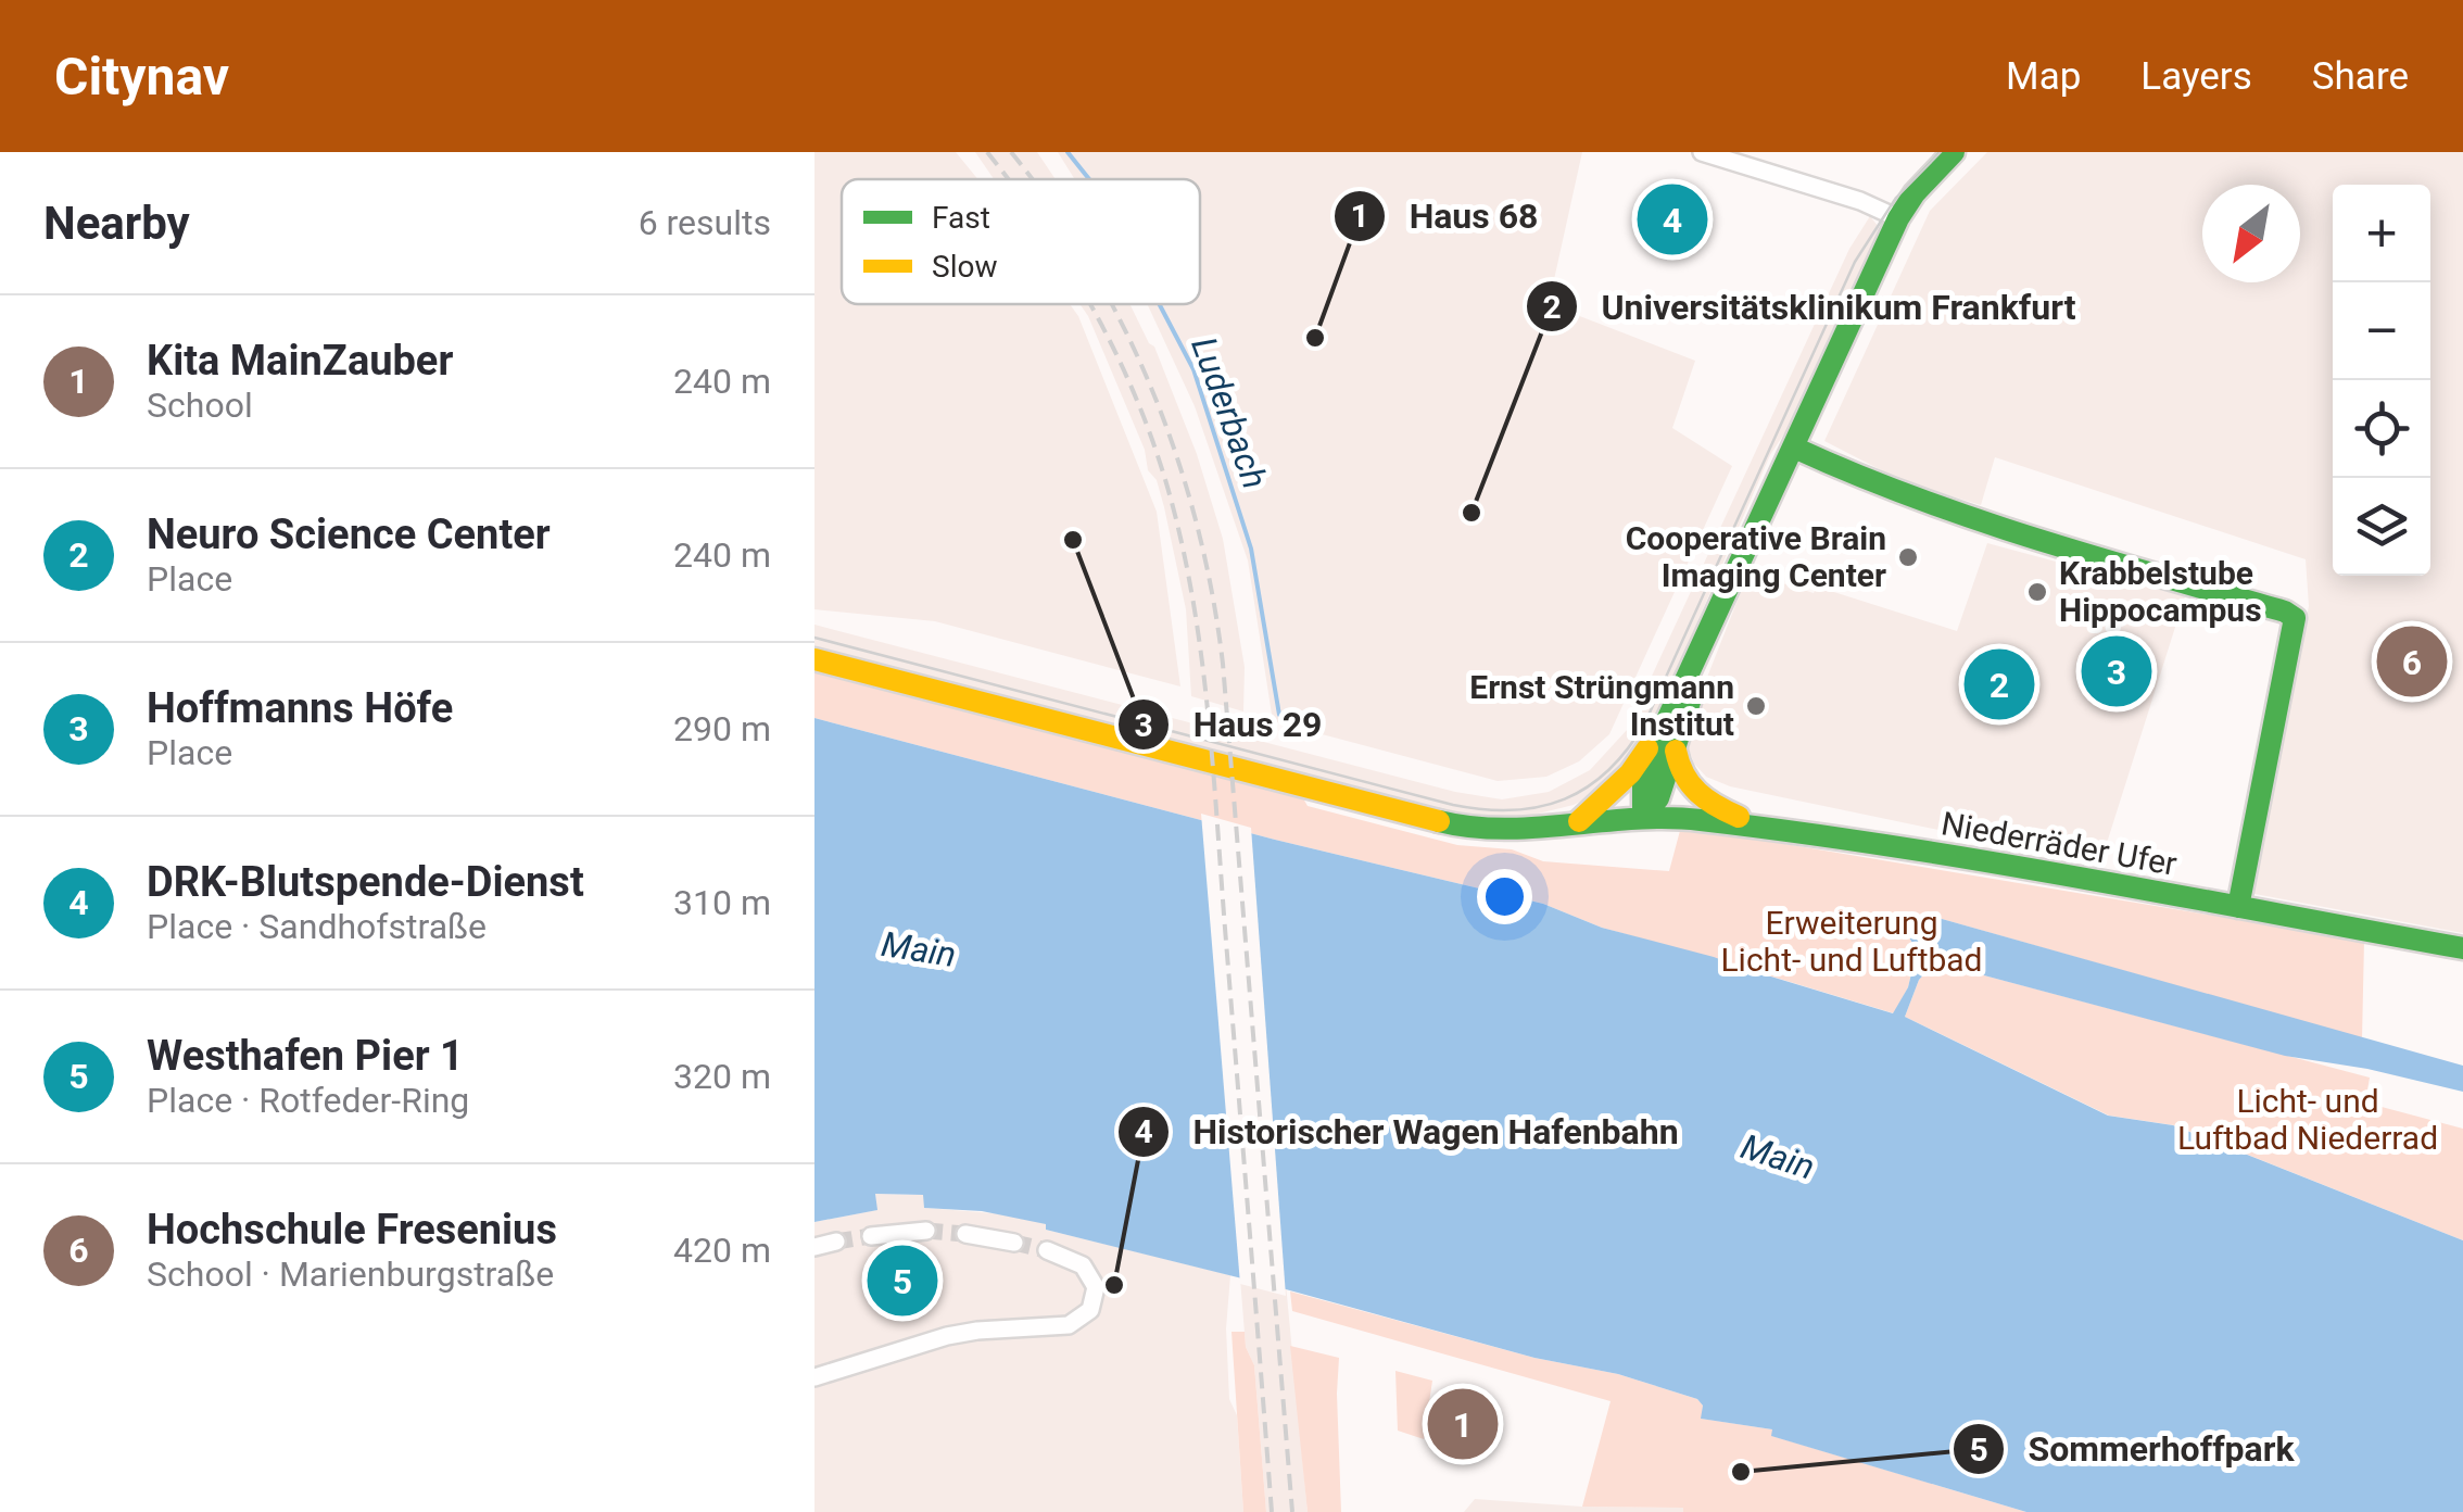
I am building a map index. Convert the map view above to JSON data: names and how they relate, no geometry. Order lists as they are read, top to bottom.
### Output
{
  "streets": {
    "main road": ["Niederräder Ufer"]
  },
  "water": ["Luderbach", "Main"],
  "parks": ["Erweiterung Licht- und Luftbad", "Licht- und Luftbad Niederrad"],
  "places": [
    "Haus 68",
    "Universitätsklinikum Frankfurt",
    "Haus 29",
    "Cooperative Brain Imaging Center",
    "Krabbelstube Hippocampus",
    "Ernst Strüngmann Institut",
    "Historischer Wagen Hafenbahn",
    "Sommerhoffpark"
  ],
  "legend": ["Fast", "Slow"],
  "north": "bottom left",
  "page": {
    "header": "Citynav",
    "nav": ["Map", "Layers", "Share"],
    "heading": ["Nearby", "6 results"],
    "pins": [
      "4",
      "6",
      "3",
      "2",
      "5",
      "1"
    ],
    "map_buttons": ["+", "−"],
    "list": [
      {
        "mark": "1",
        "name": "Kita MainZauber",
        "note": "School",
        "value": "240 m"
      },
      {
        "mark": "2",
        "name": "Neuro Science Center",
        "note": "Place",
        "value": "240 m"
      },
      {
        "mark": "3",
        "name": "Hoffmanns Höfe",
        "note": "Place",
        "value": "290 m"
      },
      {
        "mark": "4",
        "name": "DRK-Blutspende-Dienst",
        "note": "Place · Sandhofstraße",
        "value": "310 m"
      },
      {
        "mark": "5",
        "name": "Westhafen Pier 1",
        "note": "Place · Rotfeder-Ring",
        "value": "320 m"
      },
      {
        "mark": "6",
        "name": "Hochschule Fresenius",
        "note": "School · Marienburgstraße",
        "value": "420 m"
      }
    ]
  }
}
